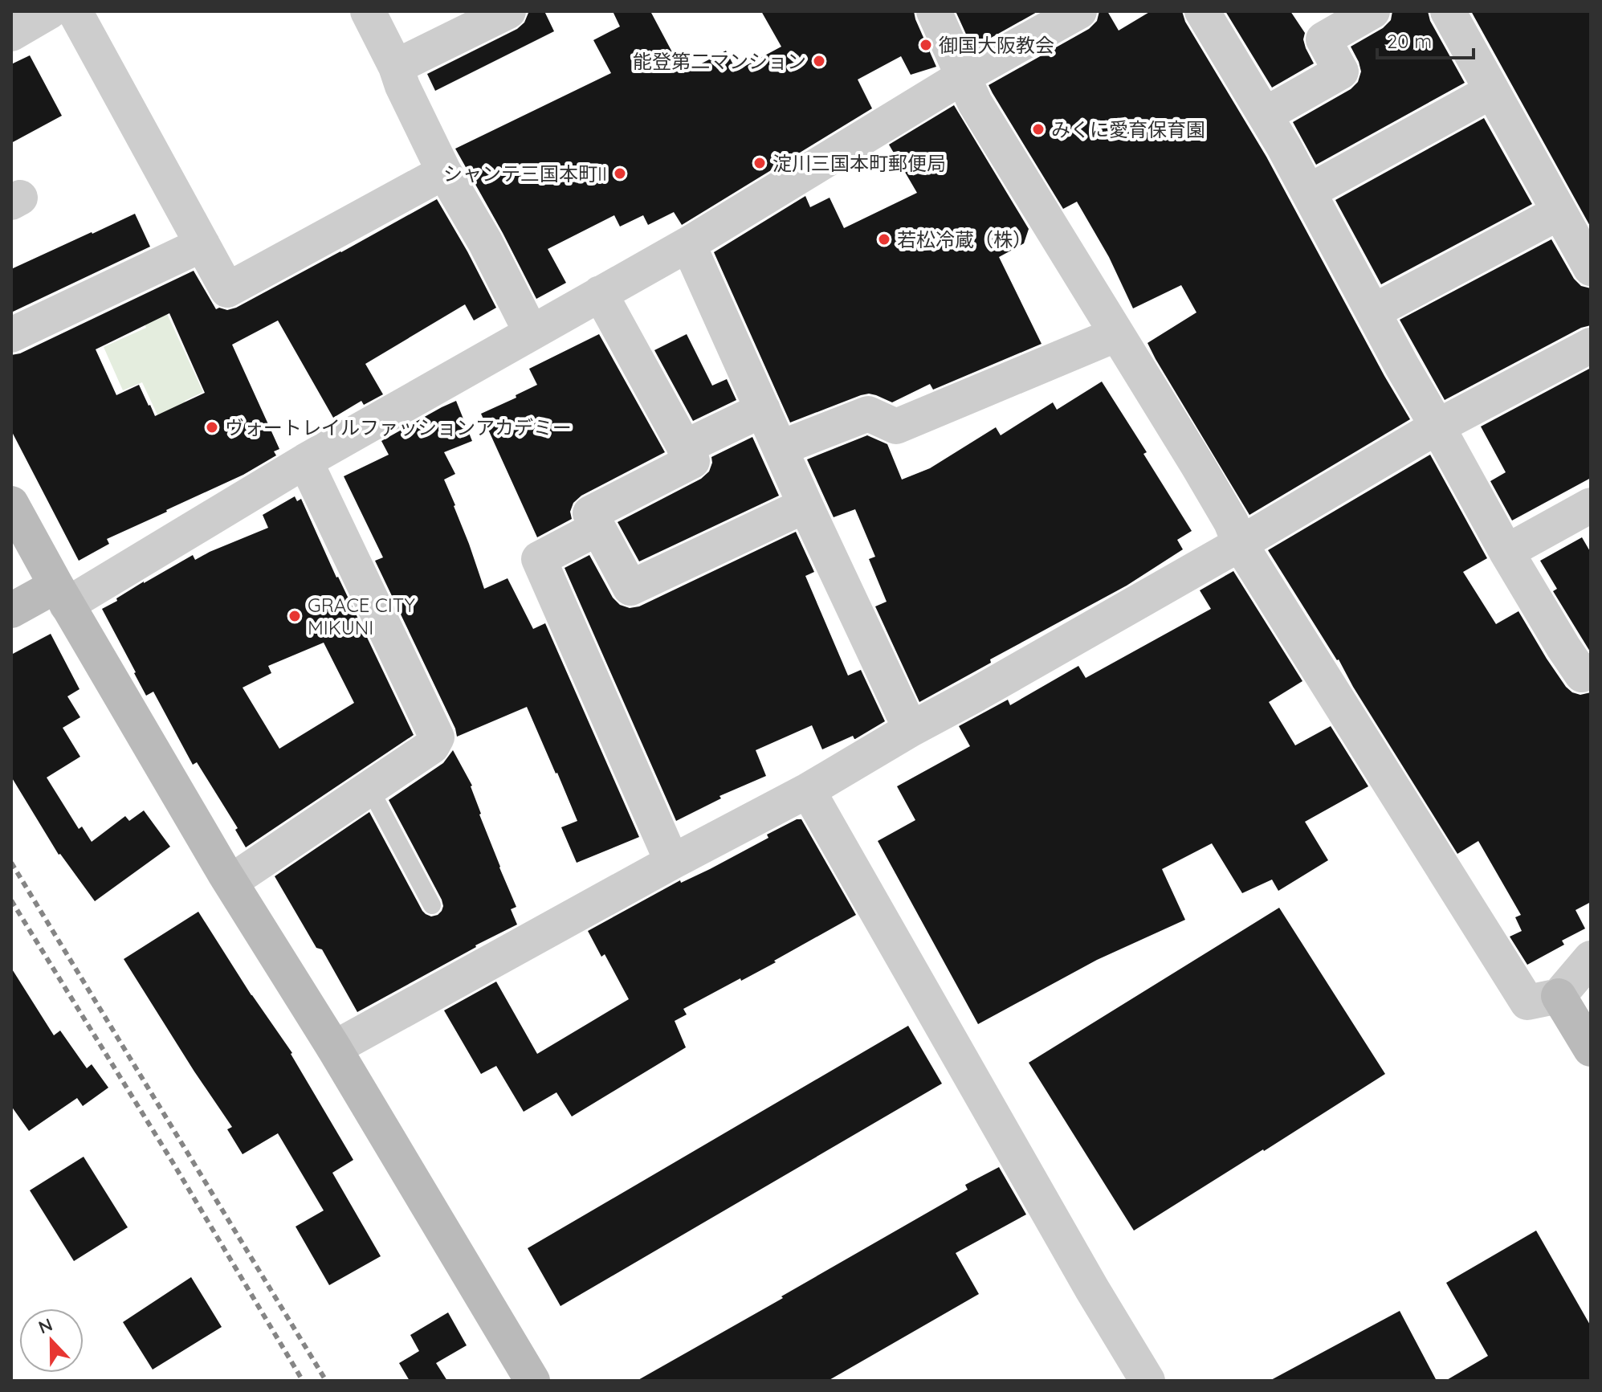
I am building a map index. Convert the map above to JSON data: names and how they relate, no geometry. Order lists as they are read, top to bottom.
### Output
{
  "places": [
    "御国大阪教会",
    "能登第二マンション",
    "みくに愛育保育園",
    "淀川三国本町郵便局",
    "シャンテ三国本町II",
    "若松冷蔵（株）",
    "ヴォートレイルファッションアカデミー",
    "GRACE CITY MIKUNI"
  ],
  "scale_bar": "20 m",
  "north": "top"
}
